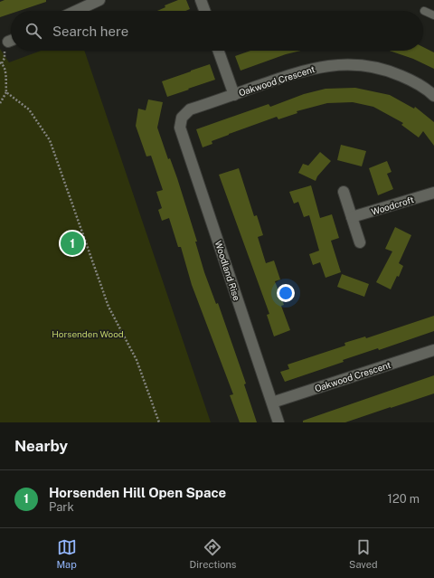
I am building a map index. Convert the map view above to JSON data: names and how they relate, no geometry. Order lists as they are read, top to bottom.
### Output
{
  "streets": {
    "street": ["Oakwood Crescent", "Woodcroft", "Woodland Rise"]
  },
  "crossings": [
    ["Oakwood Crescent", "Woodland Rise"]
  ],
  "parks": ["Horsenden Wood"],
  "page": {
    "search": "Search here",
    "pins": "1",
    "heading": "Nearby",
    "list": [
      {
        "mark": "1",
        "name": "Horsenden Hill Open Space",
        "note": "Park",
        "value": "120 m"
      }
    ],
    "nav": ["Map", "Directions", "Saved"]
  }
}
